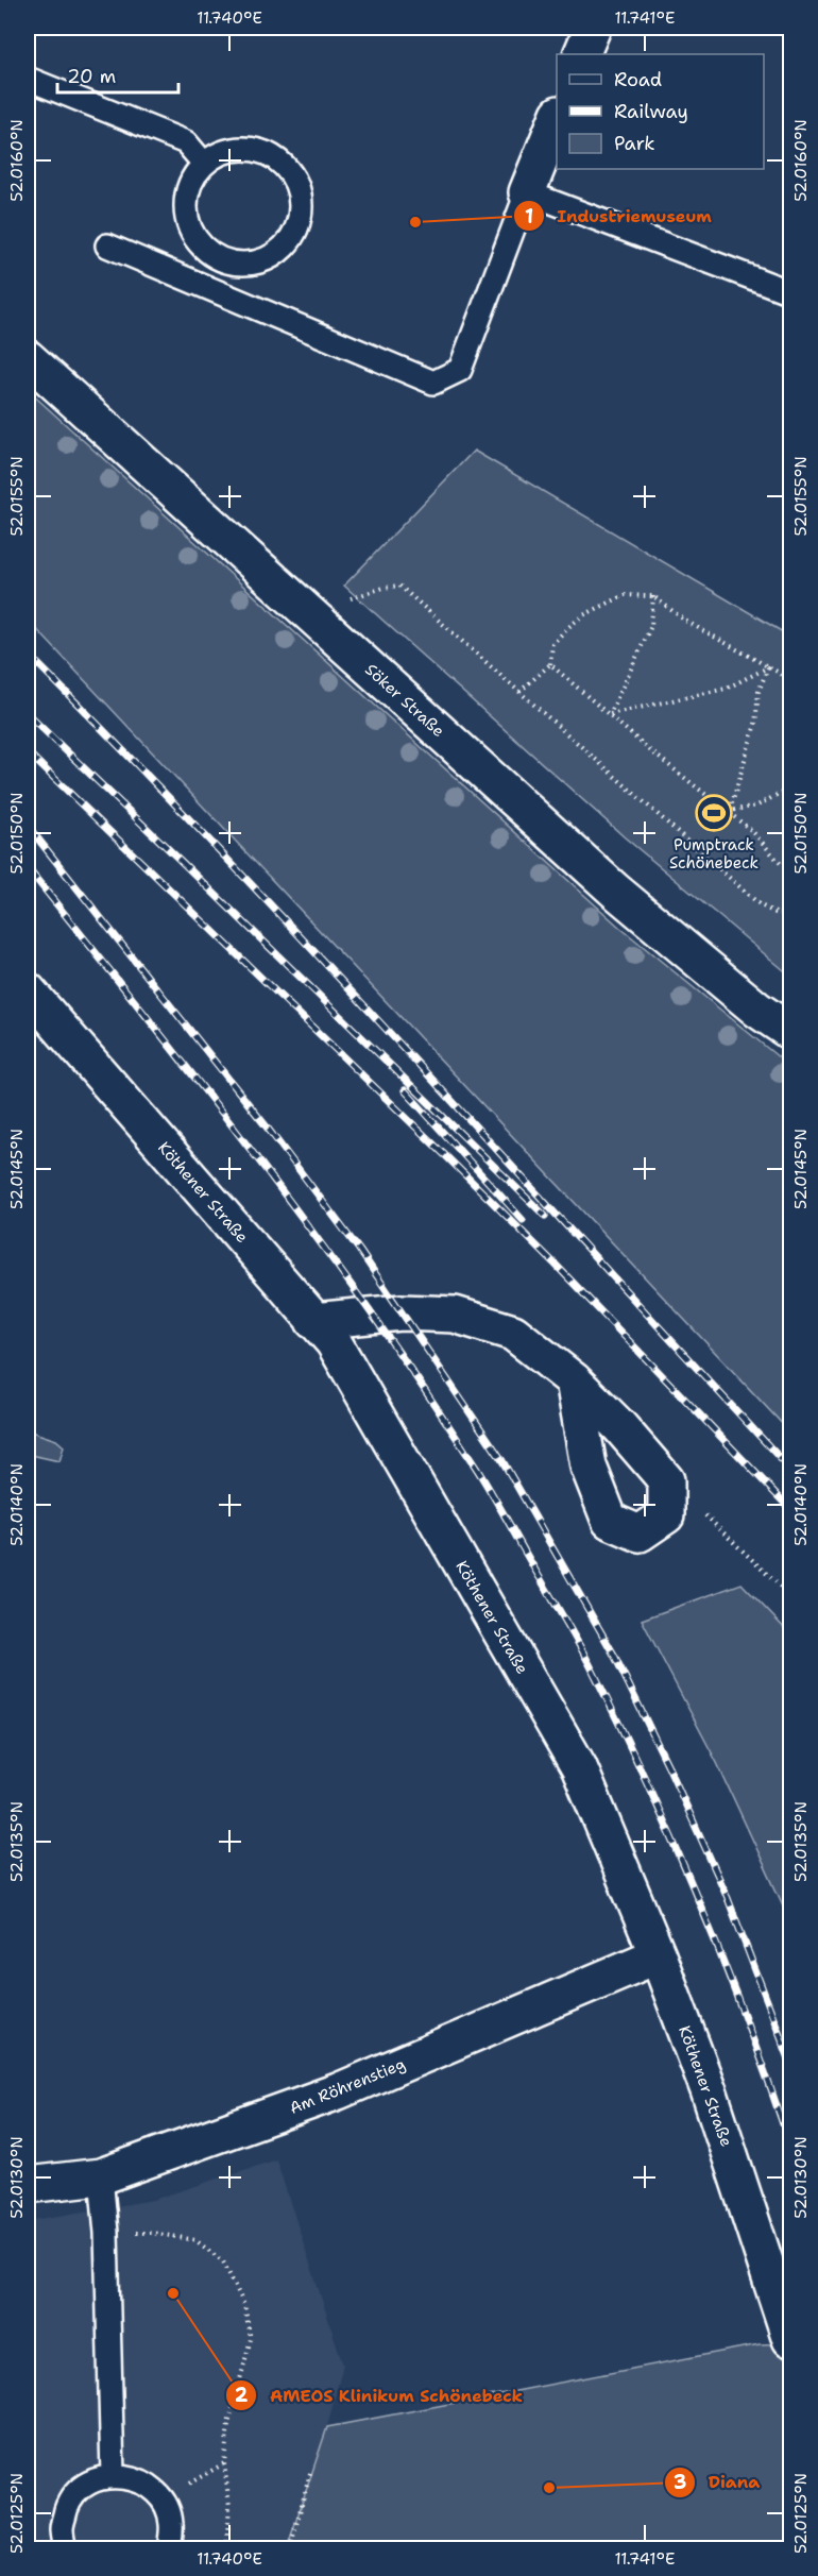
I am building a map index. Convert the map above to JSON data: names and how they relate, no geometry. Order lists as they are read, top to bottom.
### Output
{
  "streets": {
    "street": ["Söker Straße", "Köthener Straße", "Am Röhrenstieg"]
  },
  "crossings": [
    ["Köthener Straße", "Am Röhrenstieg"]
  ],
  "places": {
    "other": ["Industriemuseum", "AMEOS Klinikum Schönebeck", "Diana"],
    "sports": ["Pumptrack Schönebeck"]
  },
  "legend": ["Road", "Railway", "Park"],
  "scale_bar": "20 m",
  "coordinates": [
    "11.740°E",
    "11.741°E",
    "52.0160°N",
    "52.0155°N",
    "52.0150°N",
    "52.0145°N",
    "52.0140°N",
    "52.0135°N",
    "52.0130°N",
    "52.0125°N"
  ]
}
